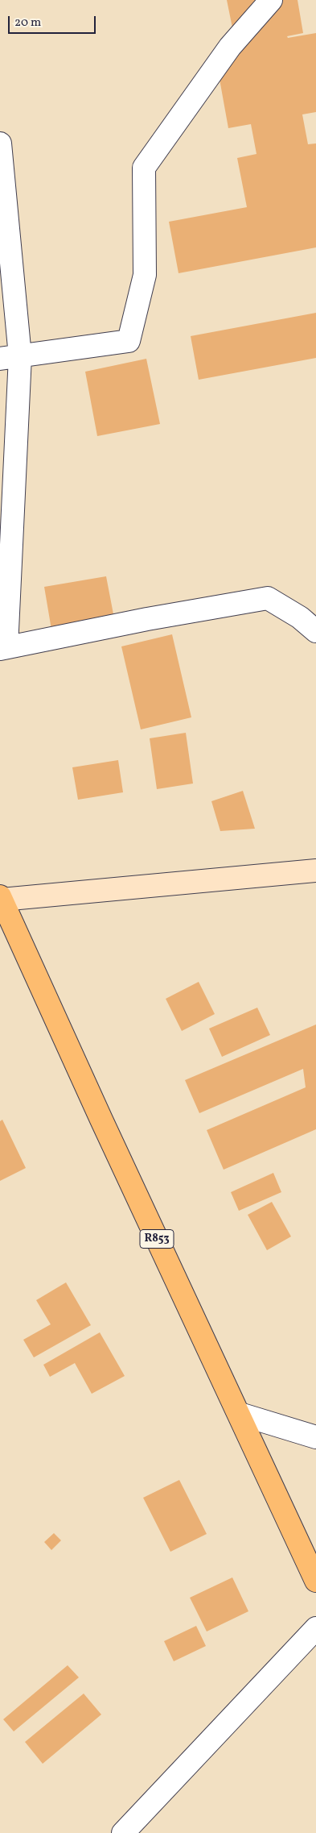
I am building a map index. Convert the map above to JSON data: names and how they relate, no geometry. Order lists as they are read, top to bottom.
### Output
{
  "streets": {
    "main road": ["R853"]
  },
  "scale_bar": "20 m"
}
